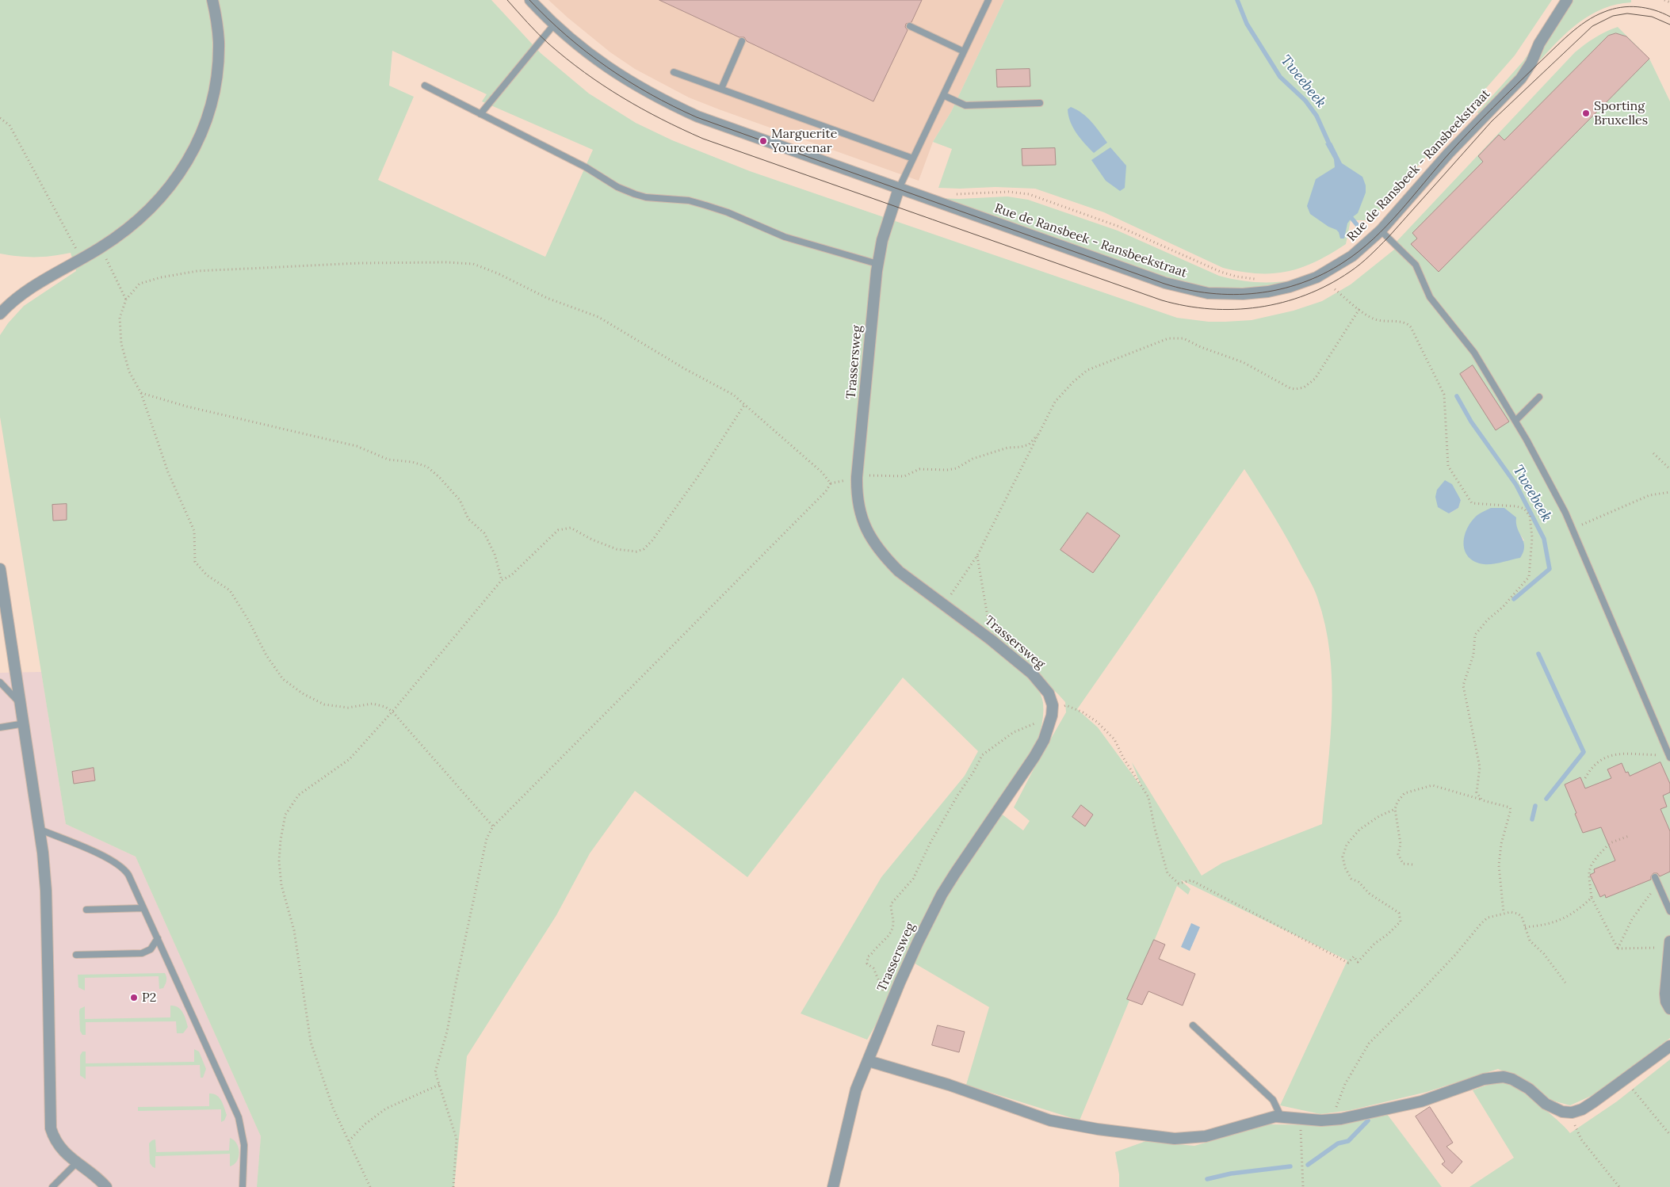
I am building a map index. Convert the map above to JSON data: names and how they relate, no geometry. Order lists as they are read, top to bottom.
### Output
{
  "streets": {
    "street": ["Rue de Ransbeek - Ransbeekstraat", "Trassersweg"]
  },
  "crossings": [
    ["Rue de Ransbeek - Ransbeekstraat", "Trassersweg"]
  ],
  "water": ["Tweebeek"],
  "places": ["Sporting Bruxelles", "Marguerite Yourcenar", "P2"]
}
